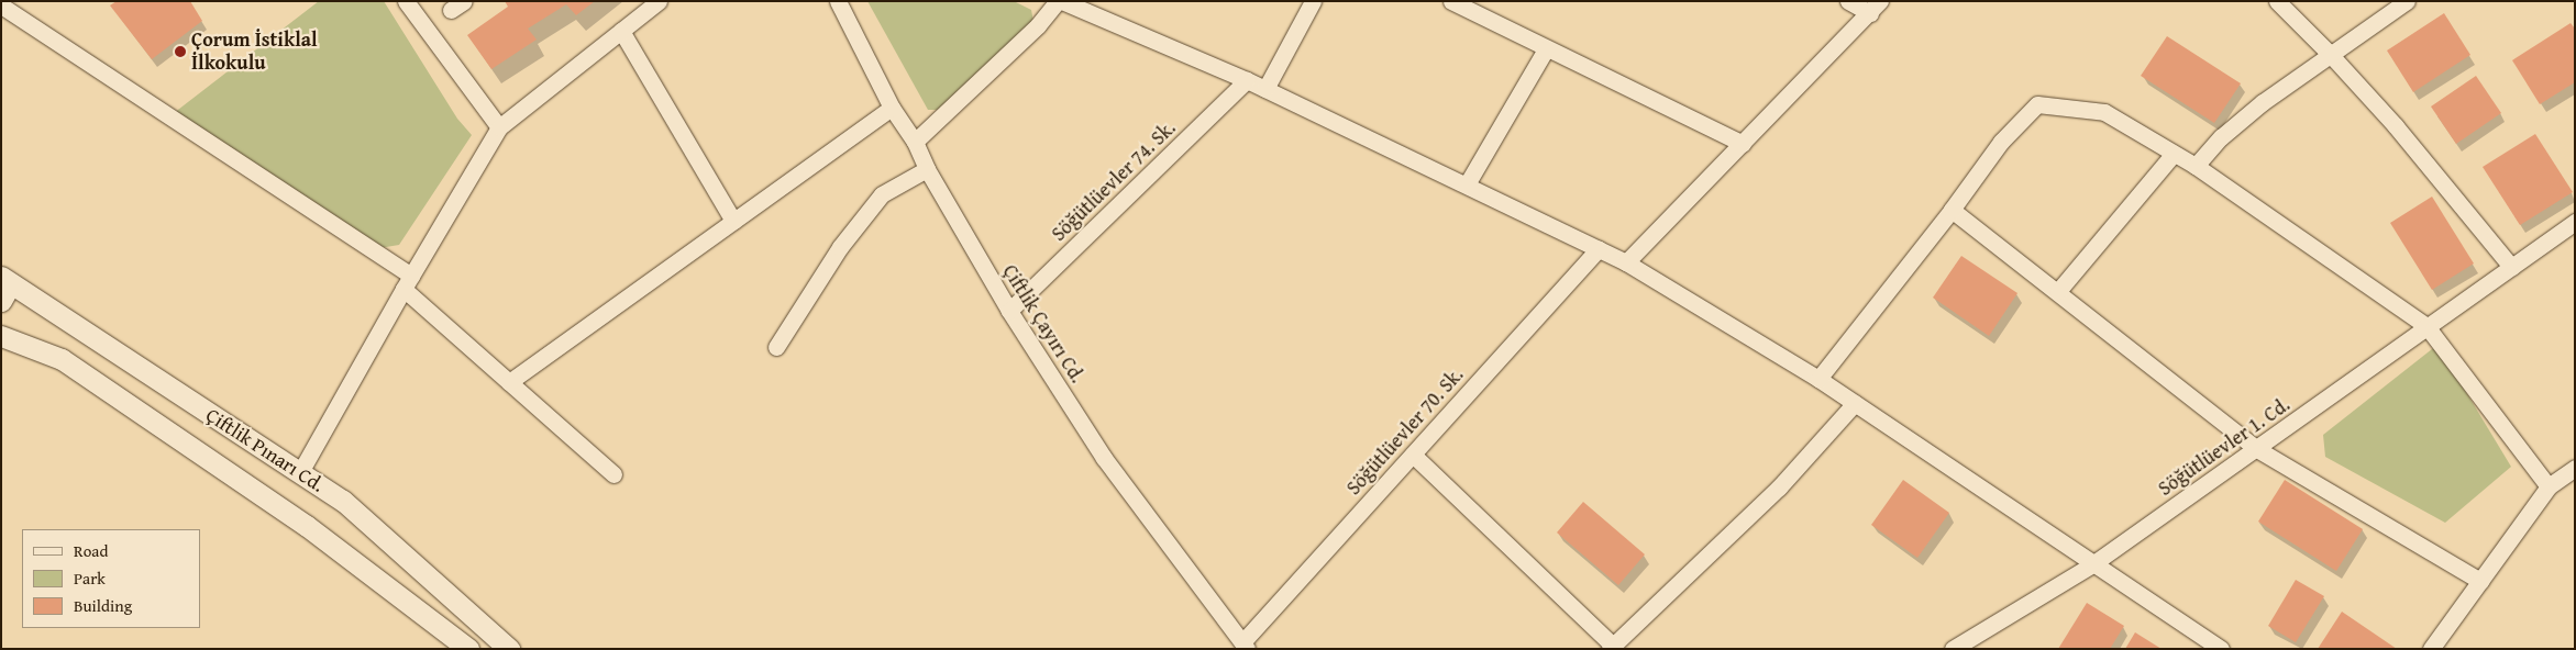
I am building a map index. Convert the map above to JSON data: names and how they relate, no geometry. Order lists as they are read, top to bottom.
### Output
{
  "streets": {
    "street": [
      "Söğütlüevler 74. Sk.",
      "Çiftlik Çayırı Cd.",
      "Söğütlüevler 70. Sk.",
      "Söğütlüevler 1. Cd.",
      "Çiftlik Pınarı Cd."
    ]
  },
  "crossings": [
    ["Söğütlüevler 74. Sk.", "Çiftlik Çayırı Cd."],
    ["Çiftlik Çayırı Cd.", "Söğütlüevler 70. Sk."]
  ],
  "places": ["Çorum İstiklal İlkokulu"],
  "legend": ["Road", "Park", "Building"]
}
